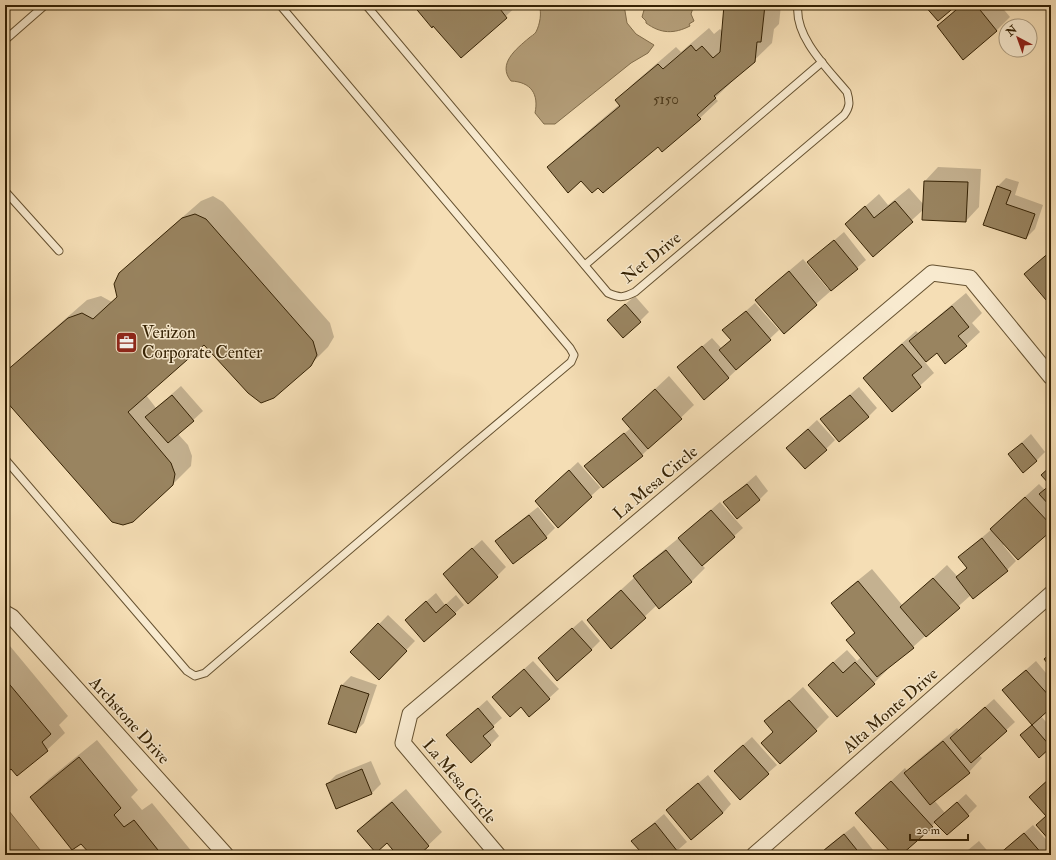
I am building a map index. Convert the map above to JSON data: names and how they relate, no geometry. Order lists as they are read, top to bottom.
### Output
{
  "streets": {
    "street": ["La Mesa Circle", "Alta Monte Drive", "Archstone Drive"],
    "lane": ["Net Drive"]
  },
  "places": {
    "office": ["Verizon Corporate Center"]
  },
  "house_numbers": ["5150"],
  "scale_bar": "20 m",
  "north": "top left"
}
